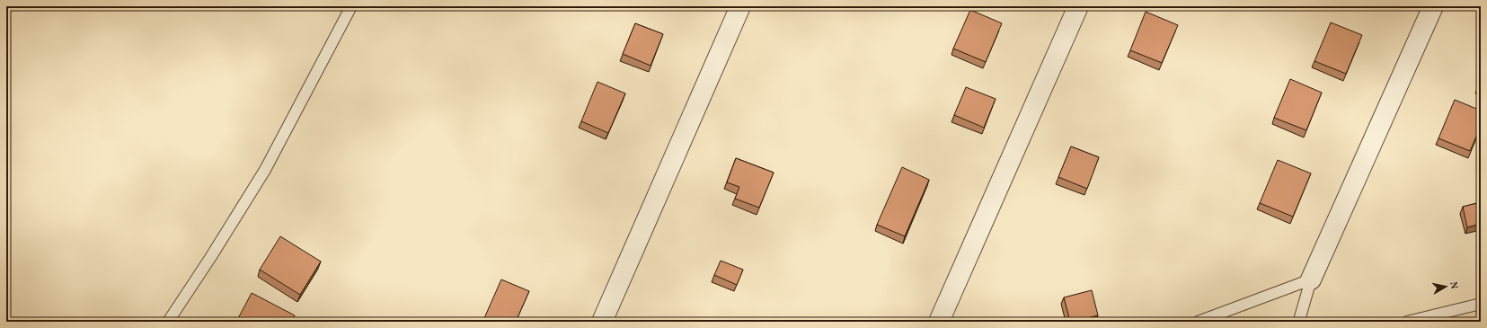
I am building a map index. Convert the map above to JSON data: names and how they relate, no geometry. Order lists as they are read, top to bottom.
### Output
{
  "north": "right"
}
